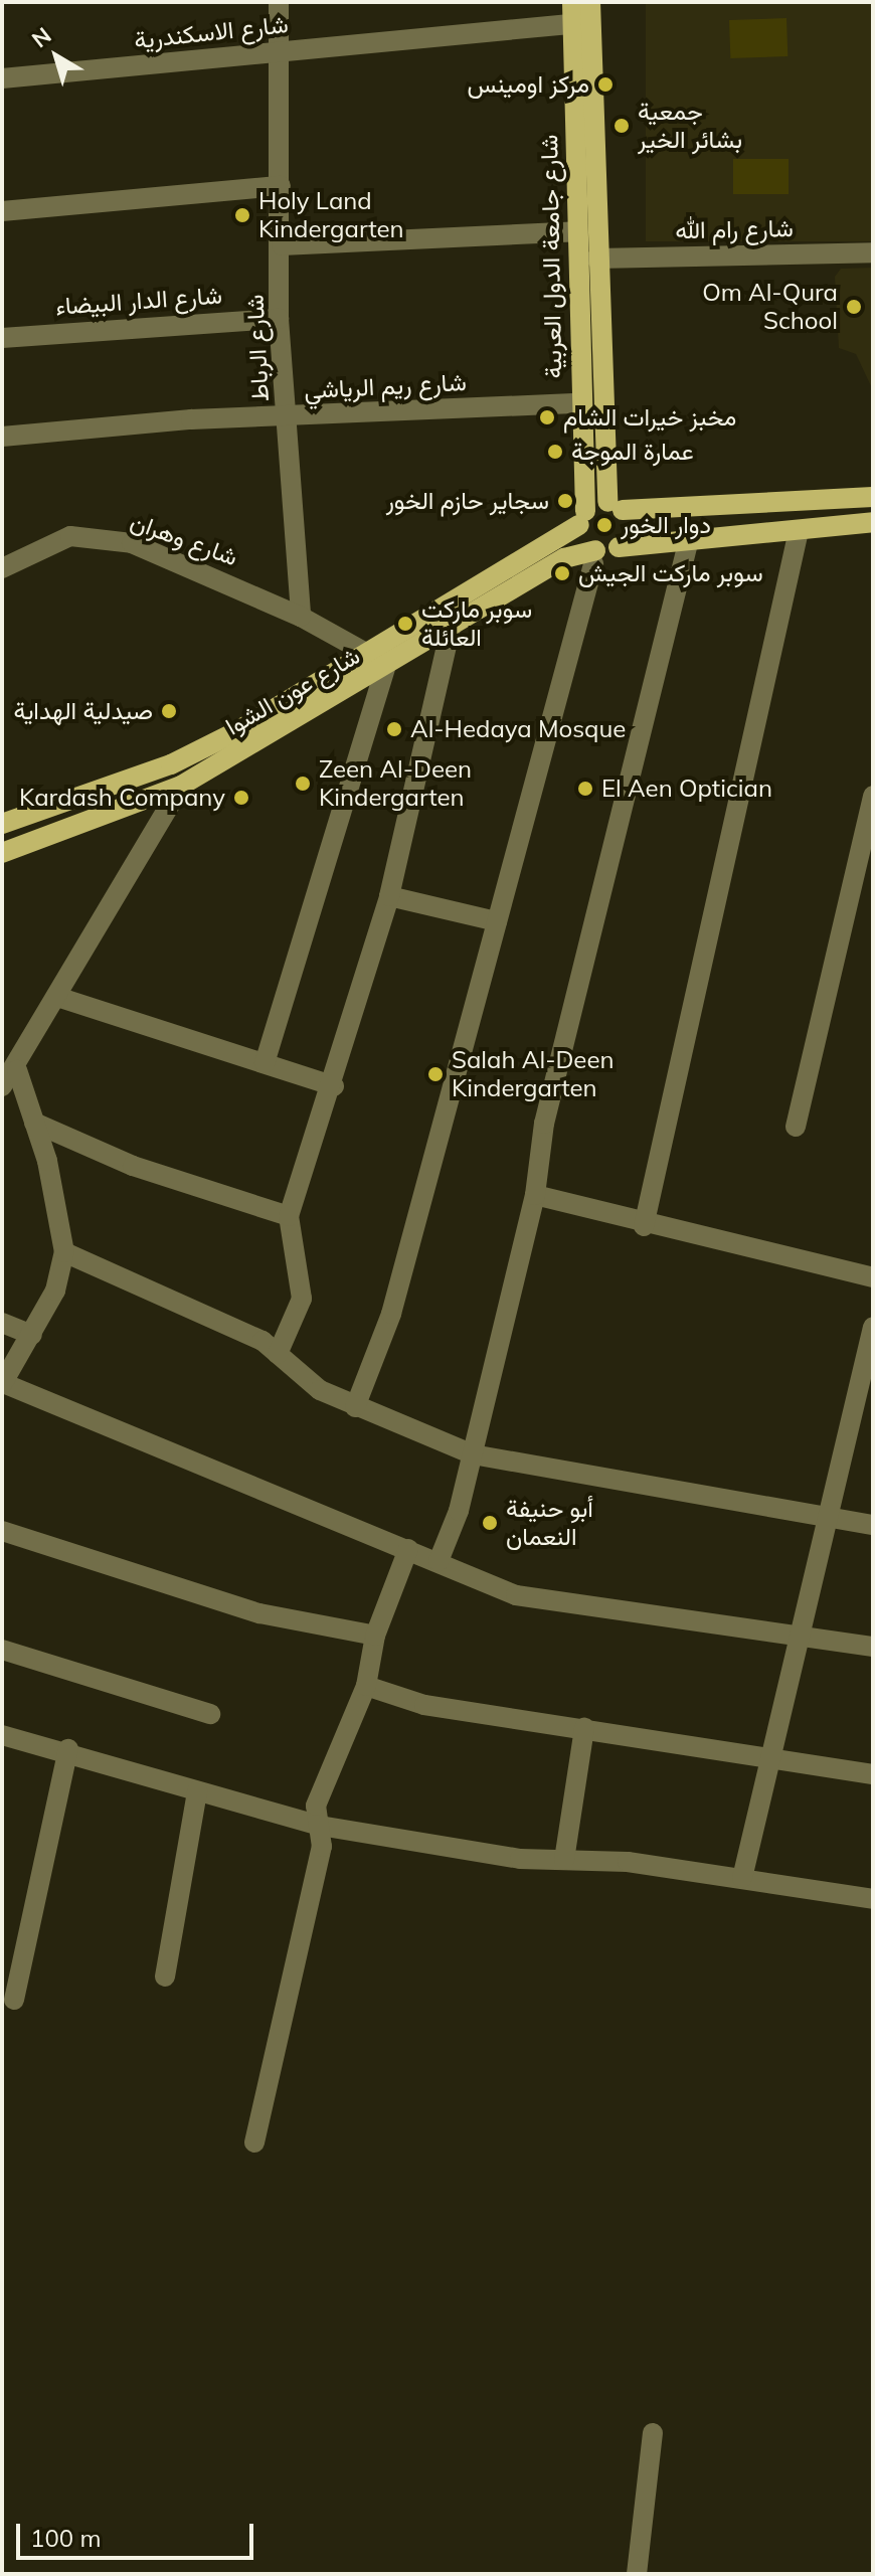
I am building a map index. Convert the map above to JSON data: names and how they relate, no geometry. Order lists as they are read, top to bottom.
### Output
{
  "streets": {
    "main road": ["شارع جامعة الدول العربية", "شارع عون الشوا"],
    "street": [
      "شارع الاسكندرية",
      "شارع رام الله",
      "شارع الدار البيضاء",
      "شارع الرباط",
      "شارع ريم الرياشي",
      "شارع وهران"
    ]
  },
  "crossings": [
    ["شارع الاسكندرية", "شارع الرباط"],
    ["شارع رام الله", "شارع جامعة الدول العربية"],
    ["شارع جامعة الدول العربية", "شارع ريم الرياشي"],
    ["شارع جامعة الدول العربية", "شارع عون الشوا"],
    ["شارع الدار البيضاء", "شارع الرباط"],
    ["شارع الرباط", "شارع ريم الرياشي"],
    ["شارع الرباط", "شارع وهران"]
  ],
  "places": [
    "مركز اومينس",
    "جمعية بشائر الخير",
    "Holy Land Kindergarten",
    "Om Al-Qura School",
    "مخبز خيرات الشام",
    "عمارة الموجة",
    "سجاير حازم الخور",
    "دوار الخور",
    "سوبر ماركت الجيش",
    "سوبر ماركت العائلة",
    "صيدلية الهداية",
    "Al-Hedaya Mosque",
    "Zeen Al-Deen Kindergarten",
    "El Aen Optician",
    "Kardash Company",
    "Salah Al-Deen Kindergarten",
    "أبو حنيفة النعمان"
  ],
  "scale_bar": "100 m",
  "north": "top left"
}
